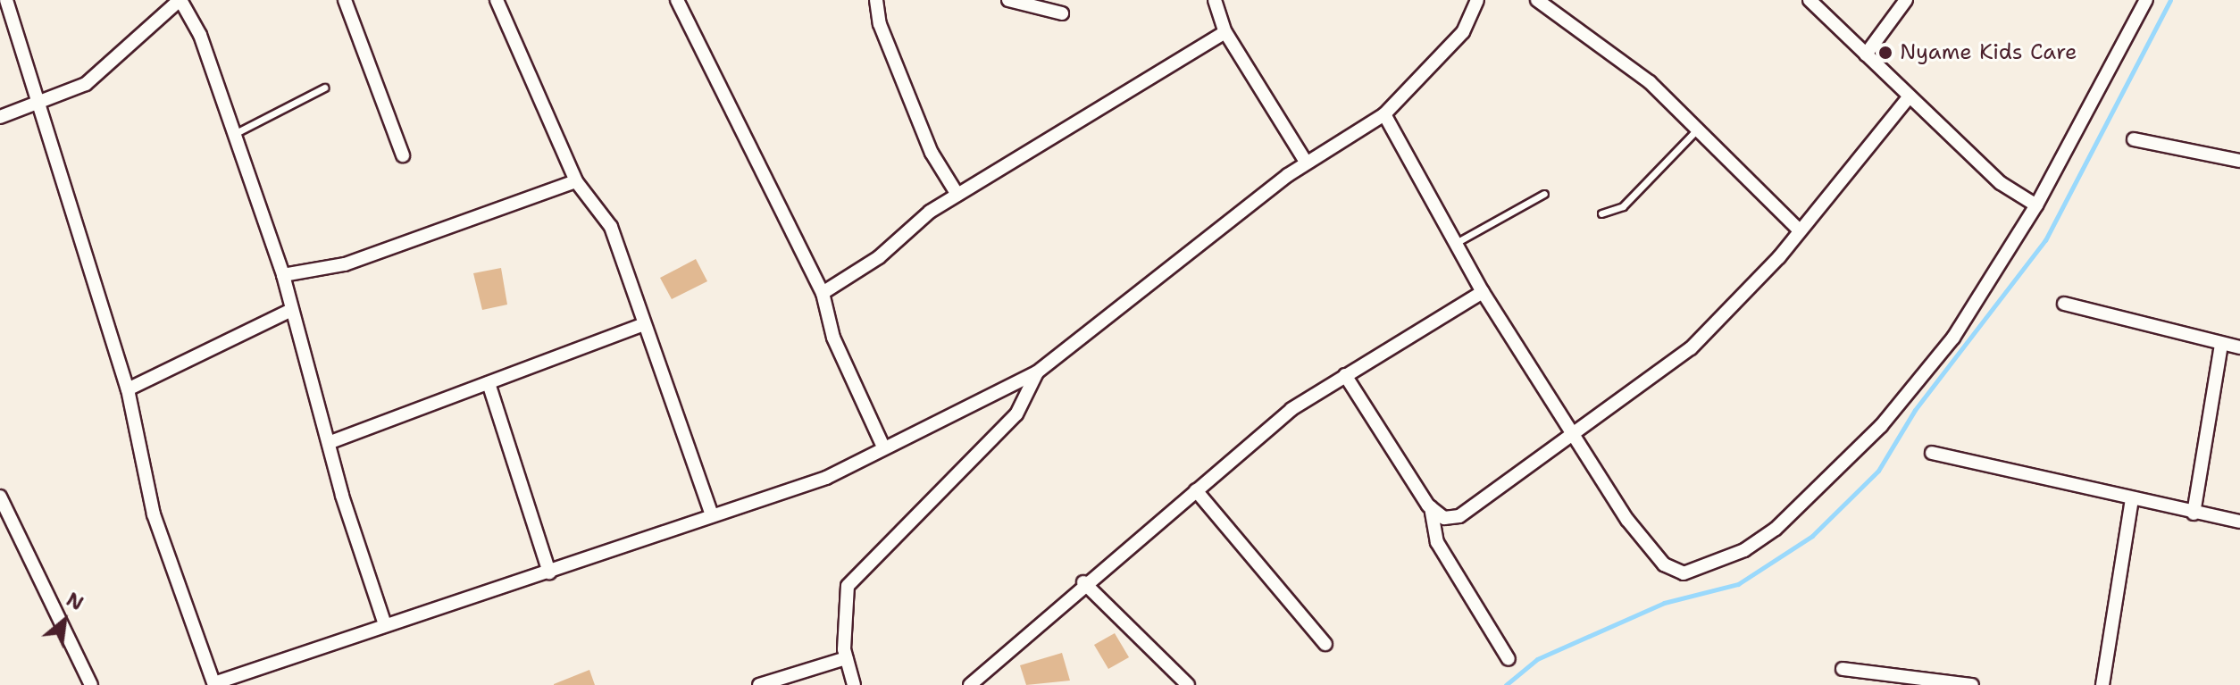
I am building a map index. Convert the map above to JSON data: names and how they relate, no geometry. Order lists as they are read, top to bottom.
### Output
{
  "places": ["Nyame Kids Care"],
  "north": "top right"
}
